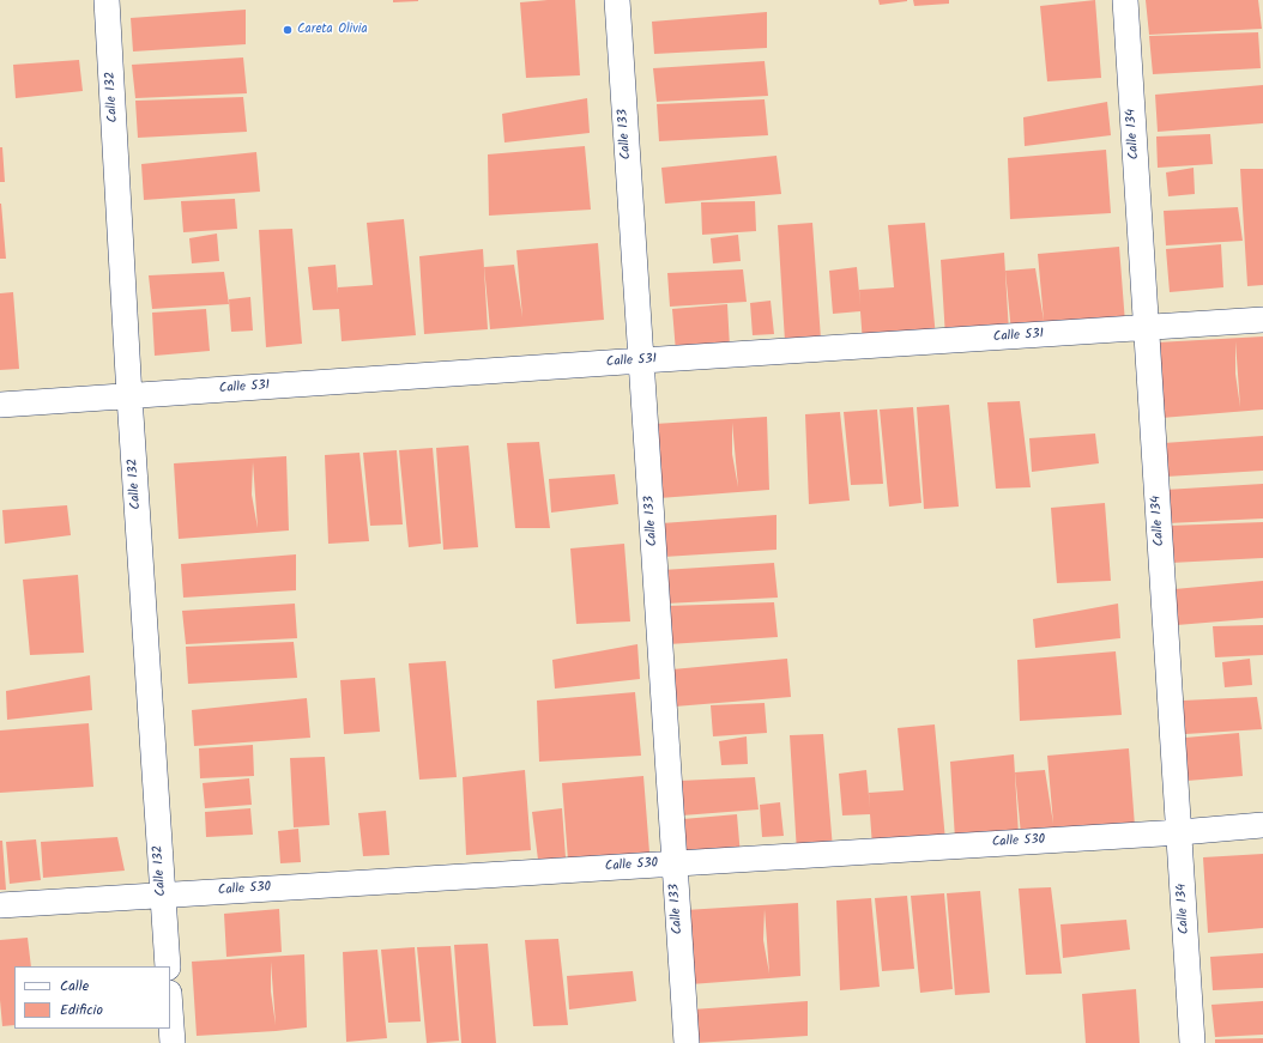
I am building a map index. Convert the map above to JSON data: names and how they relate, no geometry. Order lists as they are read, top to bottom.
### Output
{
  "streets": {
    "street": [
      "Calle 132",
      "Calle 133",
      "Calle 134",
      "Calle 531",
      "Calle 530"
    ]
  },
  "crossings": [
    ["Calle 132", "Calle 531"],
    ["Calle 132", "Calle 530"],
    ["Calle 133", "Calle 531"],
    ["Calle 133", "Calle 530"],
    ["Calle 134", "Calle 531"],
    ["Calle 134", "Calle 530"]
  ],
  "places": ["Careta Olivia"],
  "legend": ["Calle", "Edificio"]
}
